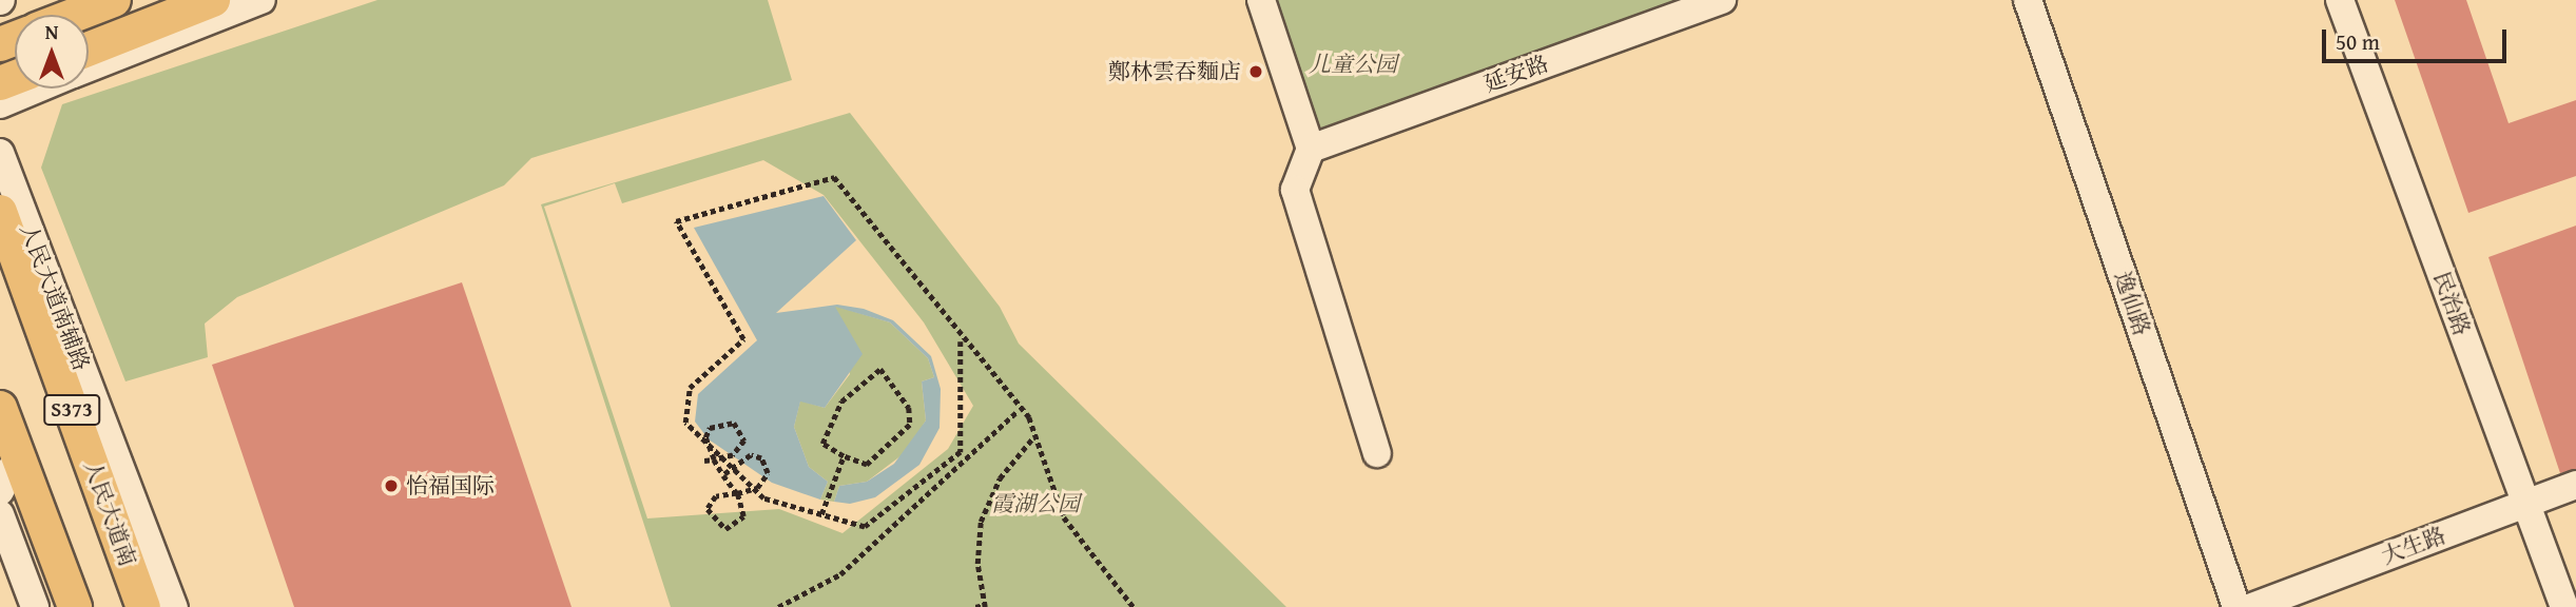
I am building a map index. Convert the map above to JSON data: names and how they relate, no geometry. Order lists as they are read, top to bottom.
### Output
{
  "streets": {
    "main road": ["S373", "人民大道南"],
    "street": [
      "延安路",
      "人民大道南辅路",
      "逸仙路",
      "民治路",
      "大生路"
    ]
  },
  "crossings": [
    ["民治路", "大生路"]
  ],
  "parks": ["儿童公园", "霞湖公园"],
  "places": ["鄭林雲吞麵店", "怡福国际"],
  "scale_bar": "50 m",
  "north": "top"
}
